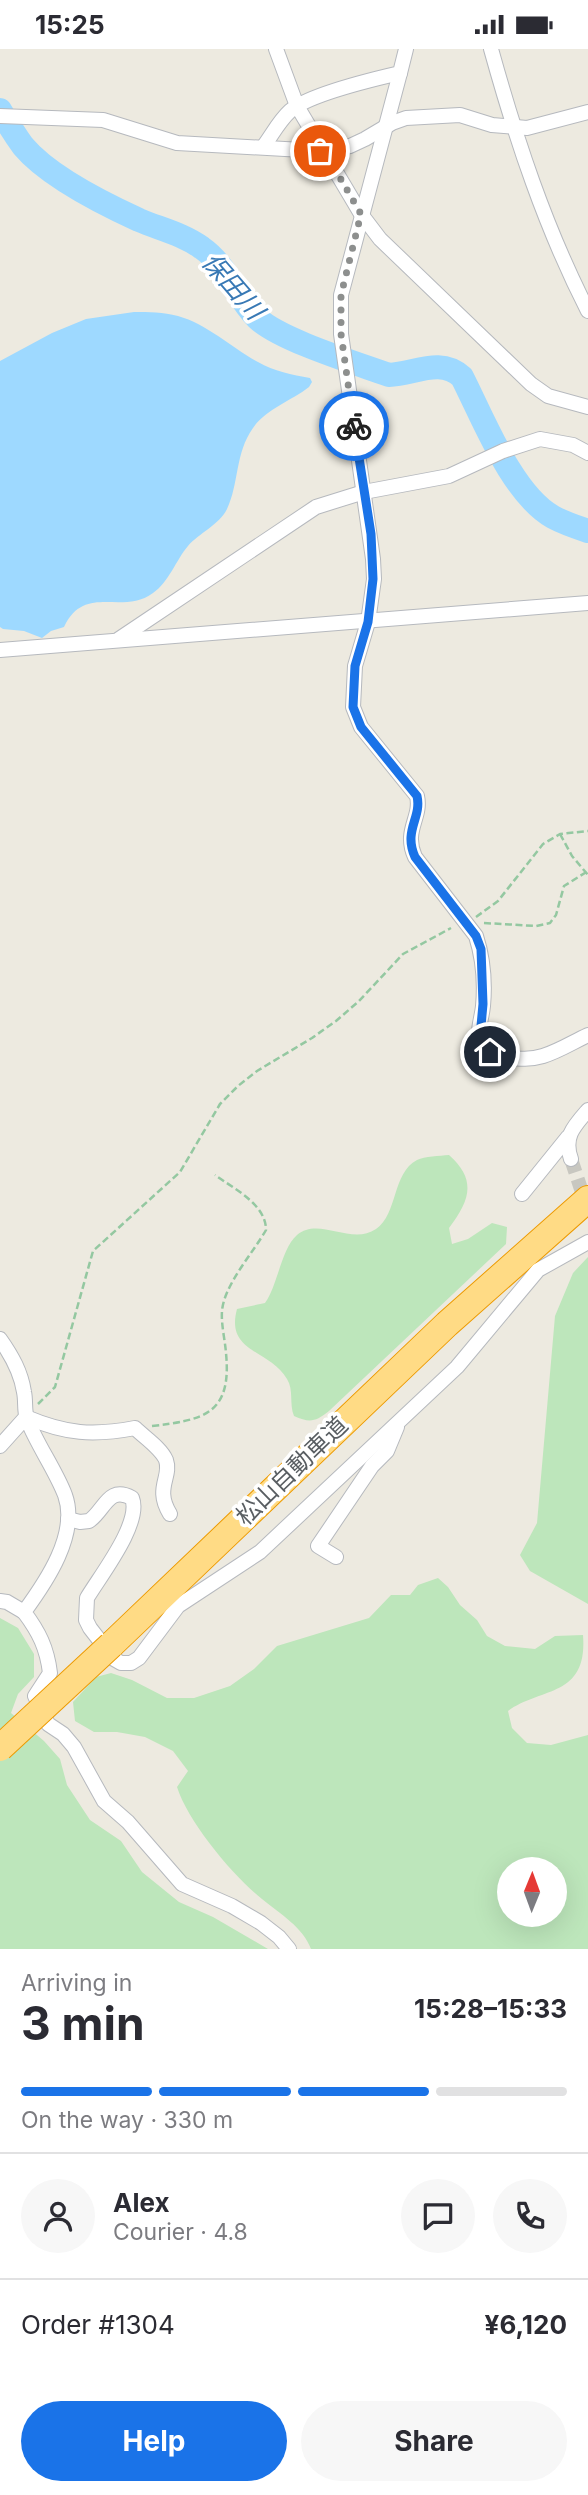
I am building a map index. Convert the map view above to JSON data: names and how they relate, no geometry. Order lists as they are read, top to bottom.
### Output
{
  "streets": {
    "highway": ["松山自動車道"]
  },
  "water": ["保田川"],
  "north": "top",
  "page": {
    "status": "15:25",
    "heading": ["3 min", "Arriving in", "15:28–15:33"],
    "panel": [
      "Alex",
      "Courier · 4.8",
      "Order #1304",
      "¥6,120"
    ],
    "bar": "On the way · 330 m",
    "buttons": ["Help", "Share"]
  }
}
